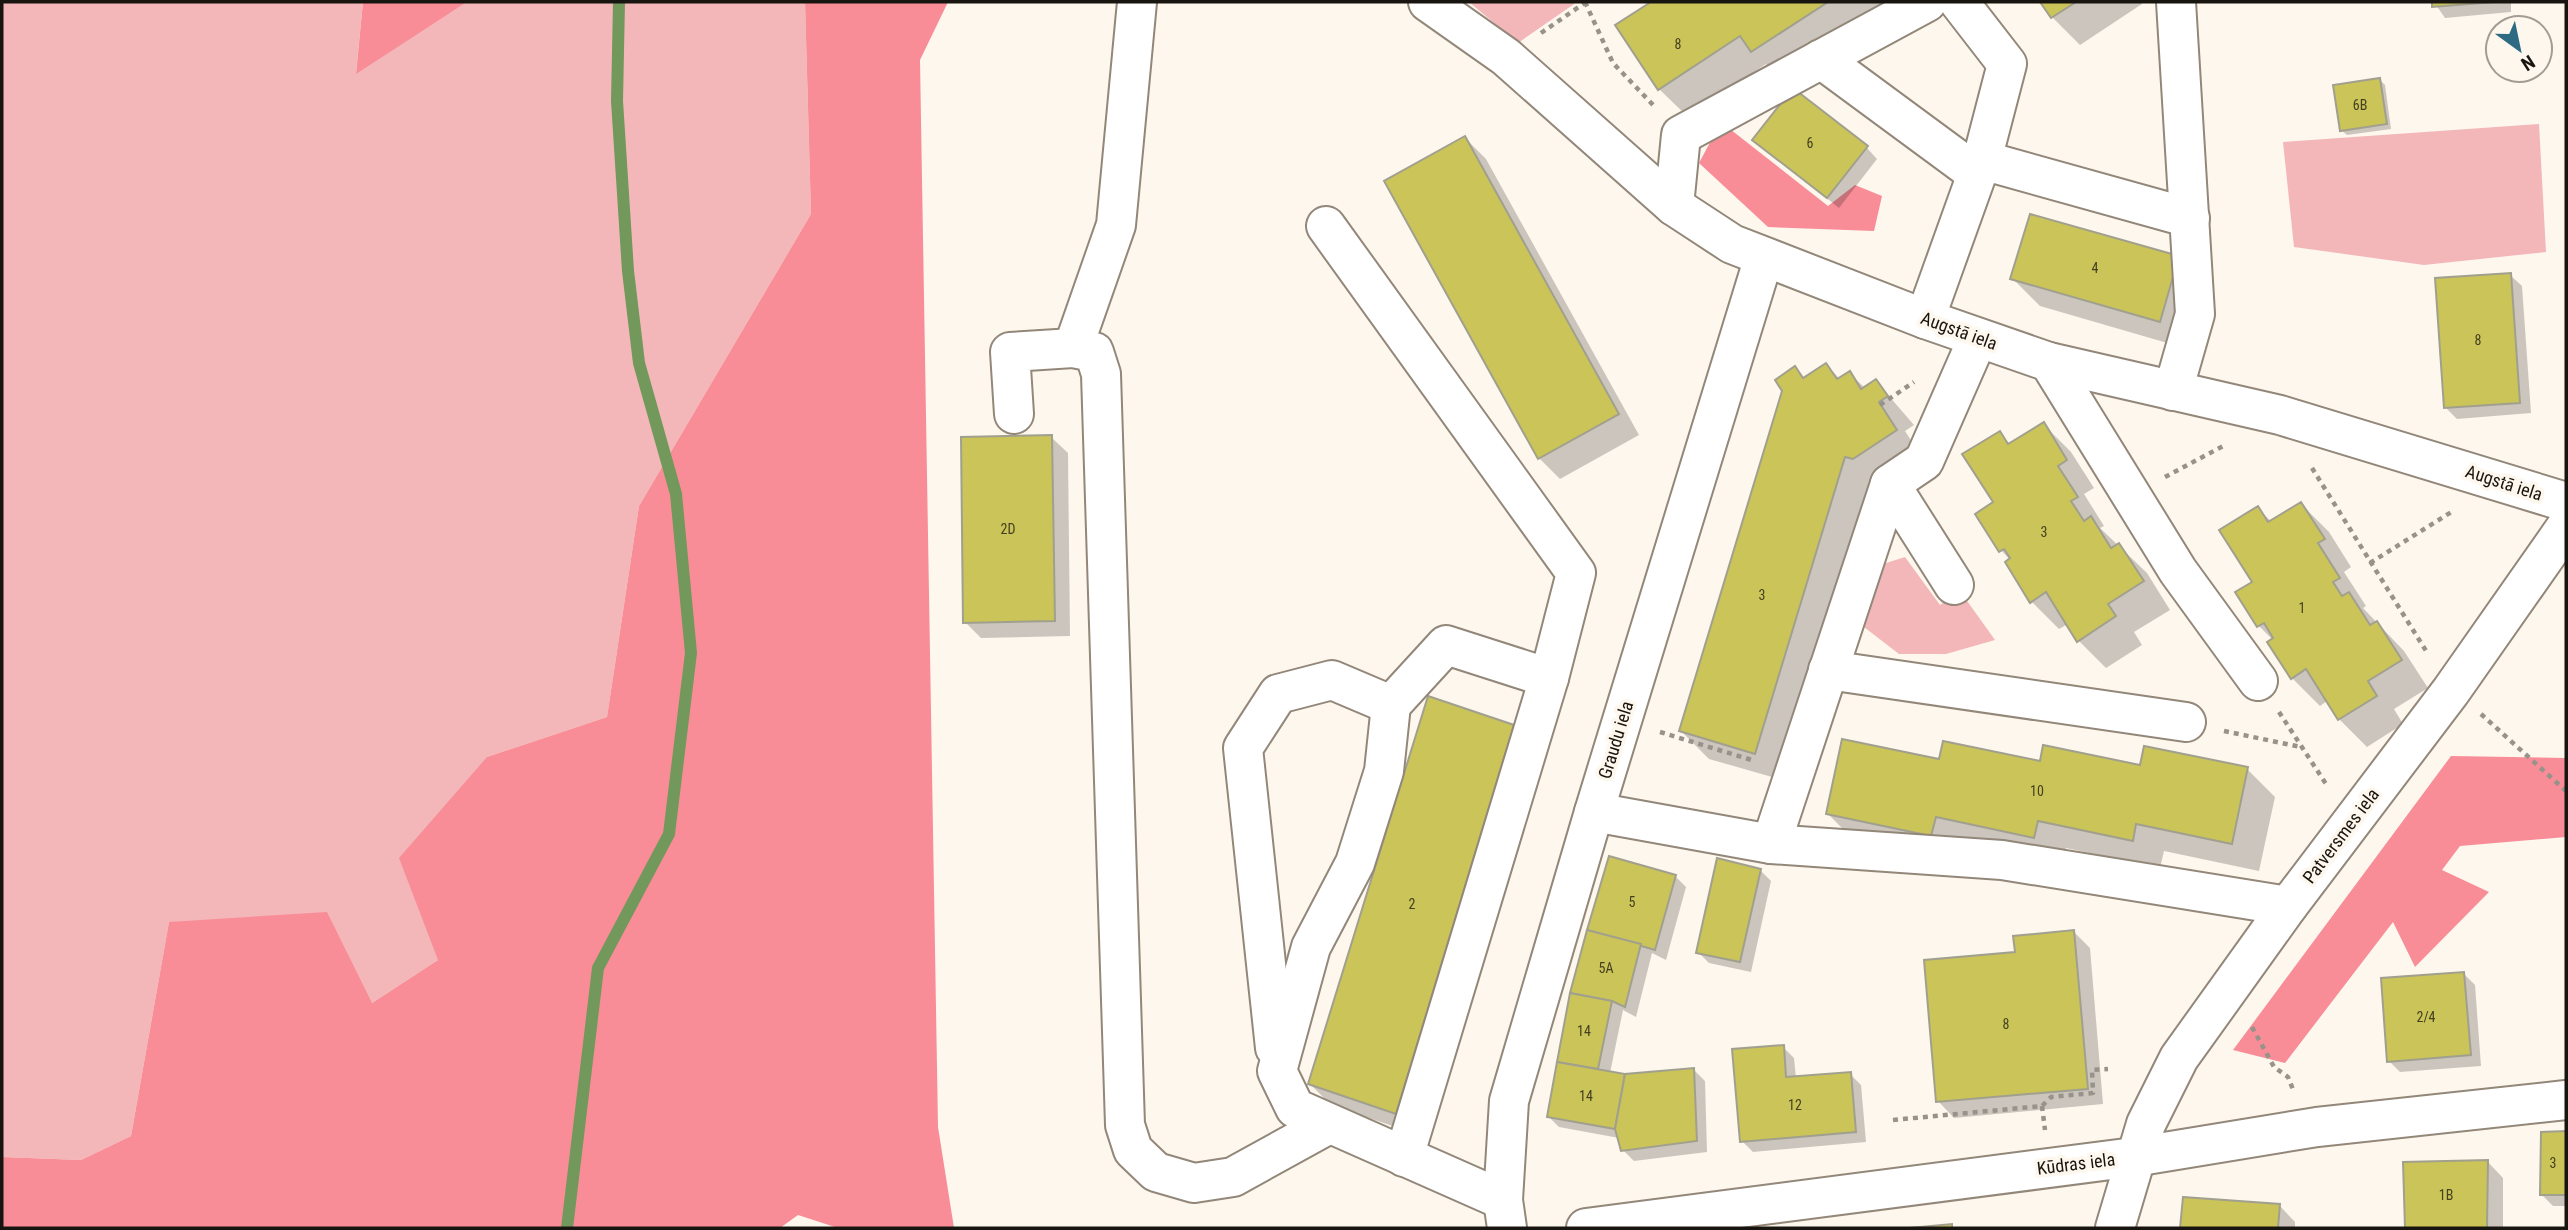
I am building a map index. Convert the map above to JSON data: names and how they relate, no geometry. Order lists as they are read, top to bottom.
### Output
{
  "streets": {
    "street": [
      "Augstā iela",
      "Graudu iela",
      "Patversmes iela",
      "Kūdras iela"
    ]
  },
  "crossings": [
    ["Augstā iela", "Graudu iela"],
    ["Patversmes iela", "Kūdras iela"]
  ],
  "house_numbers": [
    "8",
    "6B",
    "6",
    "4",
    "8",
    "2D",
    "3",
    "3",
    "1",
    "10",
    "5",
    "2",
    "5A",
    "2/4",
    "8",
    "14",
    "14",
    "12",
    "3",
    "1B"
  ],
  "north": "bottom right"
}
